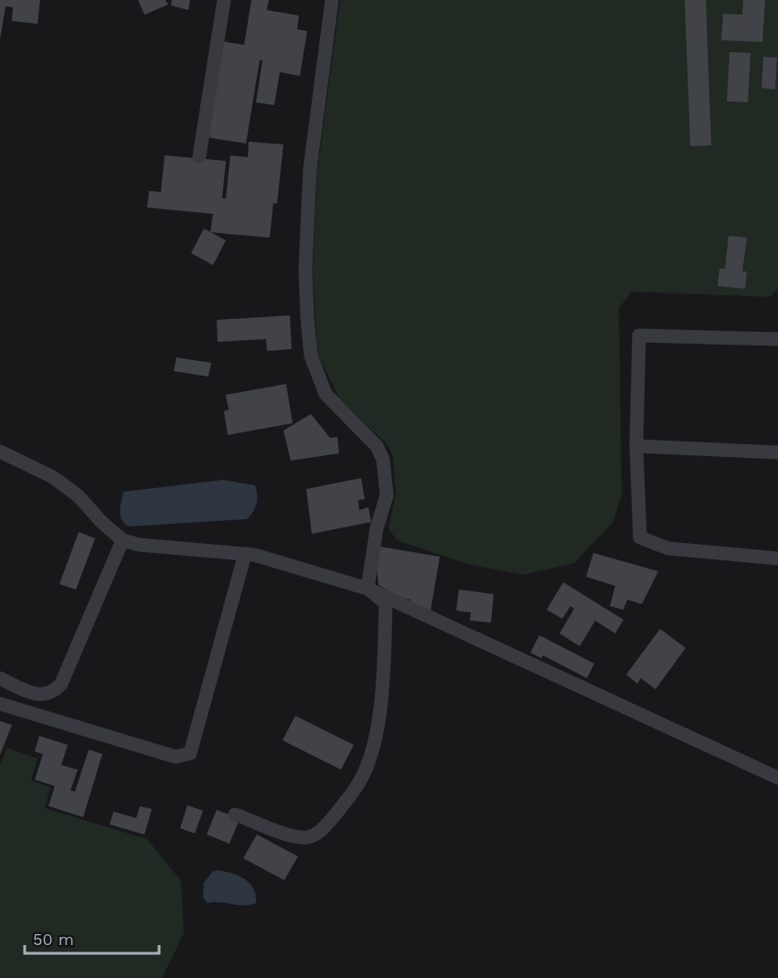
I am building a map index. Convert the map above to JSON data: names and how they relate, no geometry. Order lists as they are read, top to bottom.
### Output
{
  "scale_bar": "50 m"
}
